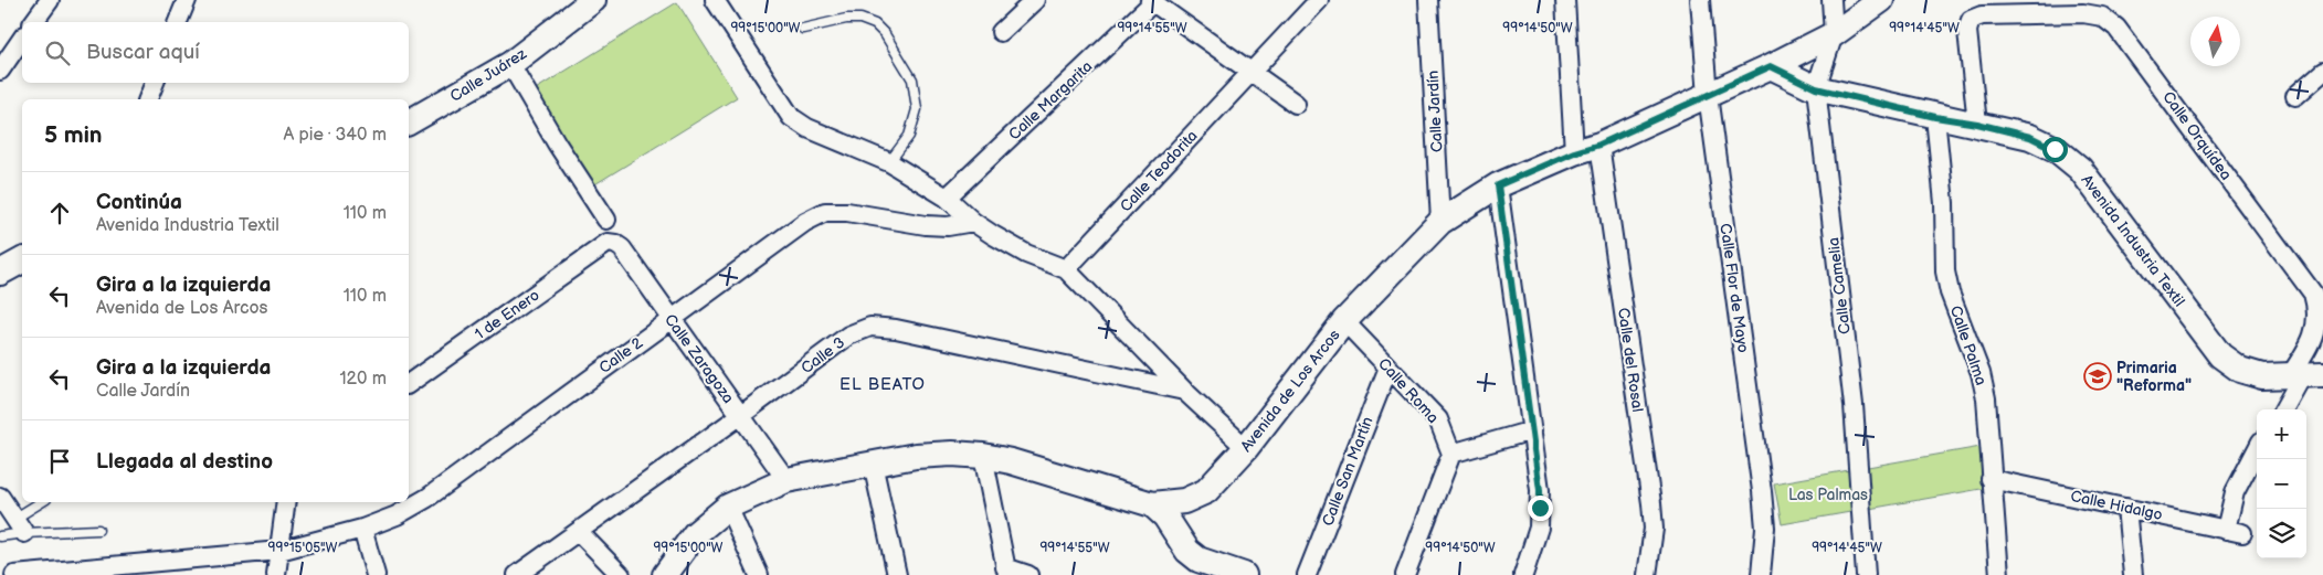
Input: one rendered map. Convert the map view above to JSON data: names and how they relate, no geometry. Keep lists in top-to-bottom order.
{
  "streets": {
    "main road": ["Calle Juárez", "Avenida Industria Textil", "Avenida de Los Arcos"],
    "street": [
      "Calle Margarita",
      "Calle Jardín",
      "Calle Orquídea",
      "Calle Teodorita",
      "Calle Camelia",
      "Calle Flor de Mayo",
      "1 de Enero",
      "Calle Palma",
      "Calle 2",
      "Calle 3",
      "Calle Zaragoza",
      "Calle del Rosal",
      "Calle Roma",
      "Calle San Martín",
      "Calle Hidalgo"
    ]
  },
  "crossings": [
    ["Calle Jardín", "Avenida de Los Arcos"],
    ["Calle Orquídea", "Avenida Industria Textil"],
    ["Avenida Industria Textil", "Calle Camelia"],
    ["Avenida Industria Textil", "Calle Palma"],
    ["Avenida Industria Textil", "Avenida de Los Arcos"],
    ["Calle Camelia", "Avenida de Los Arcos"],
    ["Calle Flor de Mayo", "Avenida de Los Arcos"],
    ["1 de Enero", "Calle Zaragoza"],
    ["Calle Palma", "Calle Hidalgo"],
    ["Calle 2", "Calle Zaragoza"],
    ["Calle 3", "Calle Zaragoza"],
    ["Calle Zaragoza", "Avenida de Los Arcos"],
    ["Calle del Rosal", "Avenida de Los Arcos"],
    ["Avenida de Los Arcos", "Calle Roma"],
    ["Calle Roma", "Calle San Martín"]
  ],
  "districts": ["EL BEATO"],
  "parks": ["Las Palmas"],
  "places": {
    "school or university": ["Primaria \"Reforma\""]
  },
  "north": "top",
  "page": {
    "search": "Buscar aquí",
    "heading": ["5 min", "A pie · 340 m"],
    "list": [
      ["Continúa", "Avenida Industria Textil", "110 m"],
      ["Gira a la izquierda", "Avenida de Los Arcos", "110 m"],
      ["Gira a la izquierda", "Calle Jardín", "120 m"],
      "Llegada al destino"
    ],
    "map_buttons": ["+", "−"]
  },
  "coordinates": [
    "99°15'00\"W",
    "99°14'55\"W",
    "99°14'50\"W",
    "99°14'45\"W",
    "99°15'05\"W"
  ]
}
